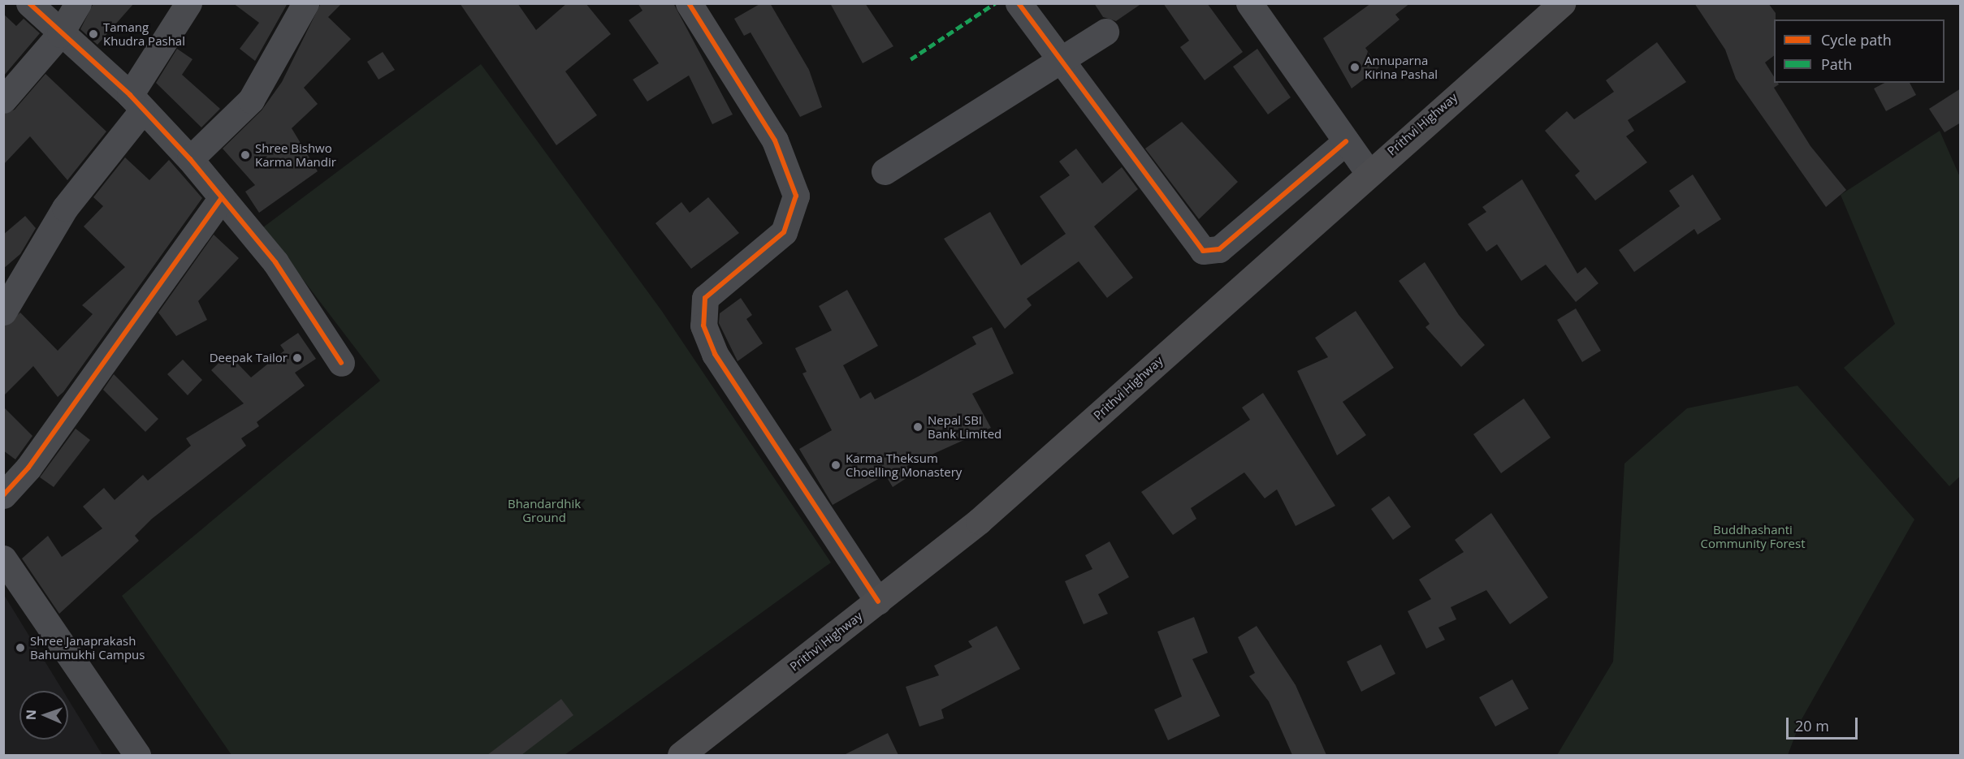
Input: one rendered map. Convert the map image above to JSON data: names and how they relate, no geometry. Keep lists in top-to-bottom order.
{
  "streets": {
    "highway": ["Prithvi Highway"]
  },
  "parks": ["Bhandardhik Ground", "Buddhashanti Community Forest"],
  "places": [
    "Tamang Khudra Pashal",
    "Annuparna Kirina Pashal",
    "Shree Bishwo Karma Mandir",
    "Deepak Tailor",
    "Nepal SBI Bank Limited",
    "Karma Theksum Choelling Monastery",
    "Shree Janaprakash Bahumukhi Campus"
  ],
  "legend": ["Cycle path", "Path"],
  "scale_bar": "20 m",
  "north": "left"
}
